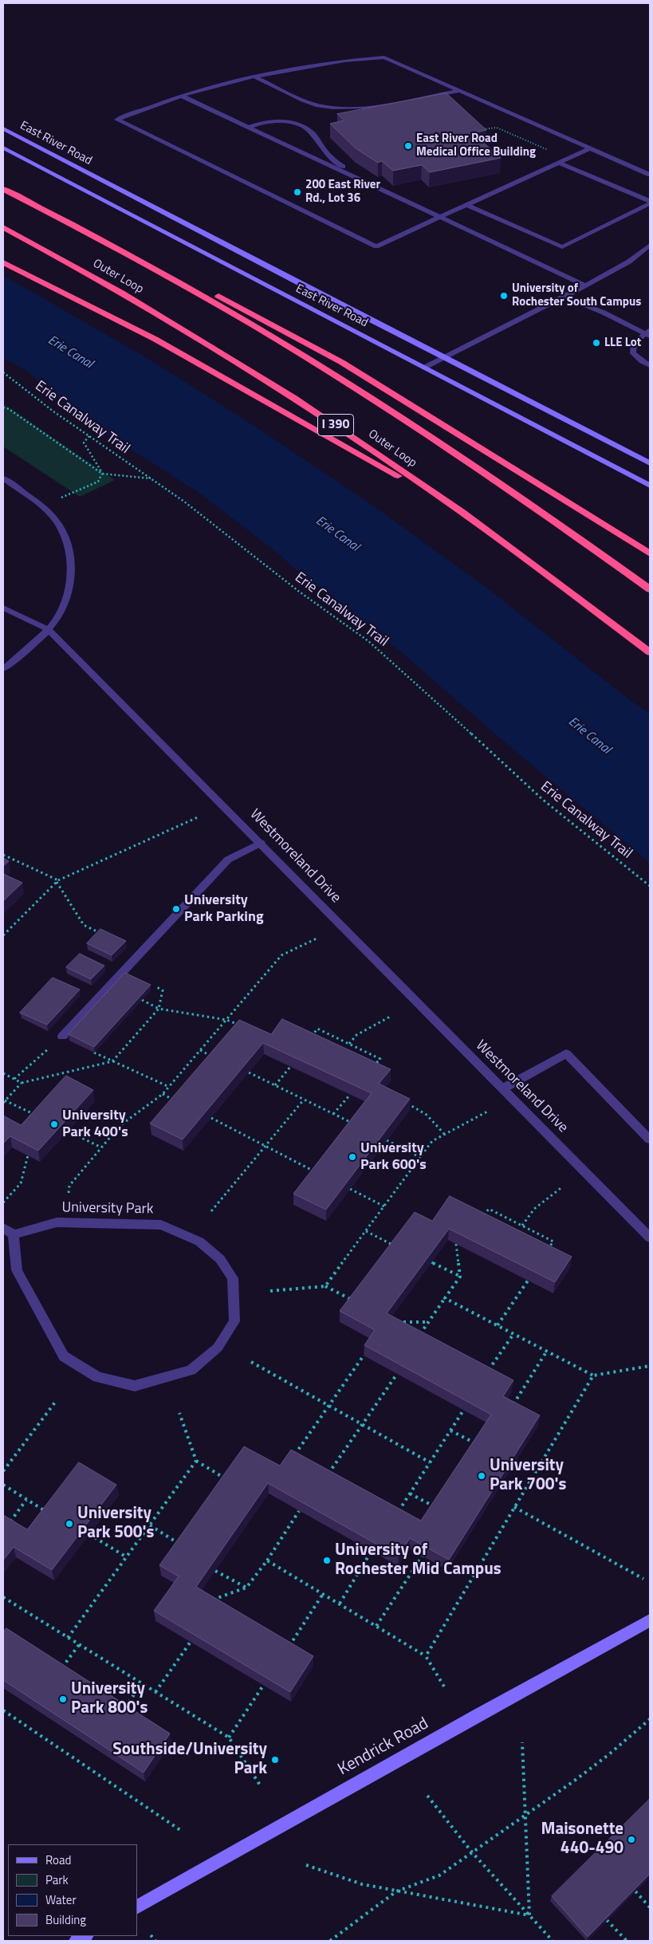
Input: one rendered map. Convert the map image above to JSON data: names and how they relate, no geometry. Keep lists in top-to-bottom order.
{
  "streets": {
    "highway": ["Outer Loop", "I 390"],
    "street": [
      "East River Road",
      "Westmoreland Drive",
      "University Park",
      "Kendrick Road"
    ],
    "path": ["Erie Canalway Trail"]
  },
  "water": ["Erie Canal"],
  "places": [
    "East River Road Medical Office Building",
    "200 East River Rd., Lot 36",
    "University of Rochester South Campus",
    "LLE Lot",
    "University Park Parking",
    "University Park 400's",
    "University Park 600's",
    "University Park 700's",
    "University Park 500's",
    "University of Rochester Mid Campus",
    "University Park 800's",
    "Southside/University Park",
    "Maisonette 440-490"
  ],
  "legend": [
    "Road",
    "Park",
    "Water",
    "Building"
  ]
}
